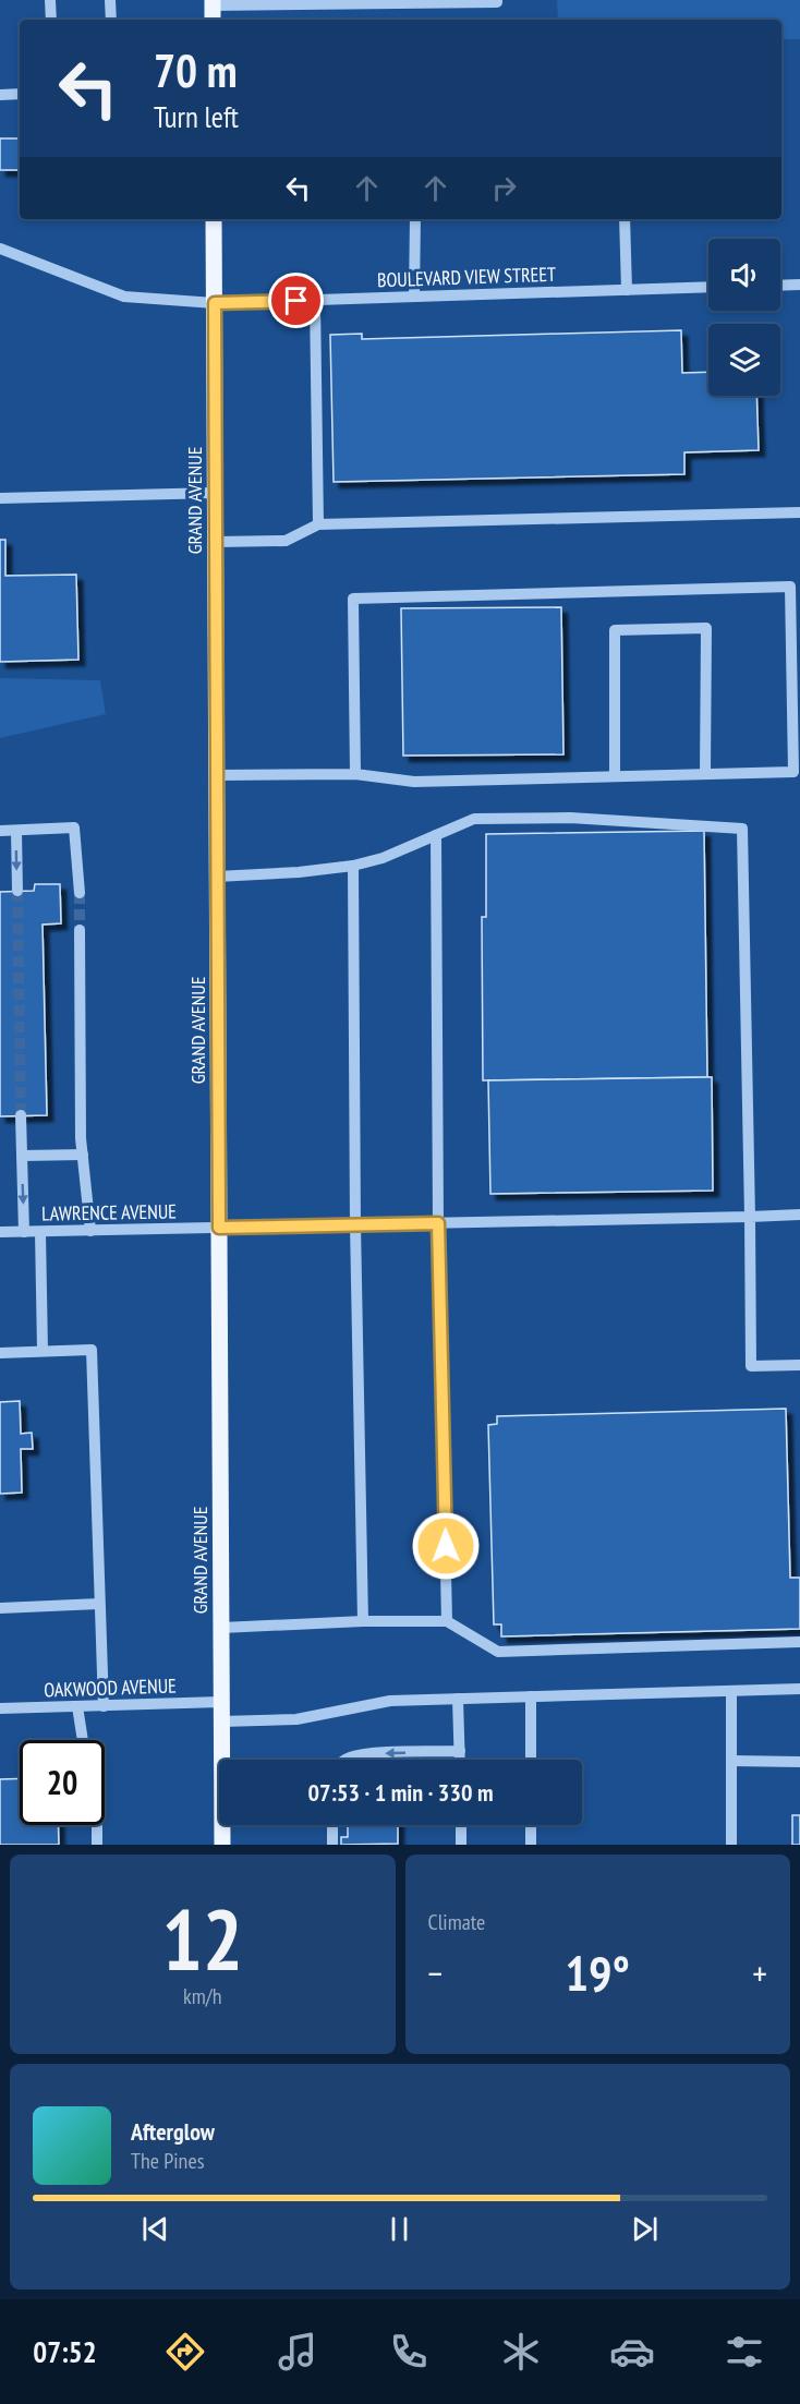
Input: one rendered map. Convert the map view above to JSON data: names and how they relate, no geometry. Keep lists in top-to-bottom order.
{
  "streets": {
    "main road": ["GRAND AVENUE"],
    "street": ["BOULEVARD VIEW STREET", "LAWRENCE AVENUE", "OAKWOOD AVENUE"]
  },
  "crossings": [
    ["BOULEVARD VIEW STREET", "GRAND AVENUE"],
    ["GRAND AVENUE", "LAWRENCE AVENUE"],
    ["GRAND AVENUE", "OAKWOOD AVENUE"]
  ],
  "page": {
    "turn": ["70 m", "Turn left"],
    "limit": "20",
    "trip": "07:53 · 1 min · 330 m",
    "tile": [
      ["12", "km/h"],
      "Climate"
    ],
    "heat": ["−", "19°", "+"],
    "song": ["Afterglow", "The Pines"],
    "tabs": "07:52"
  }
}
